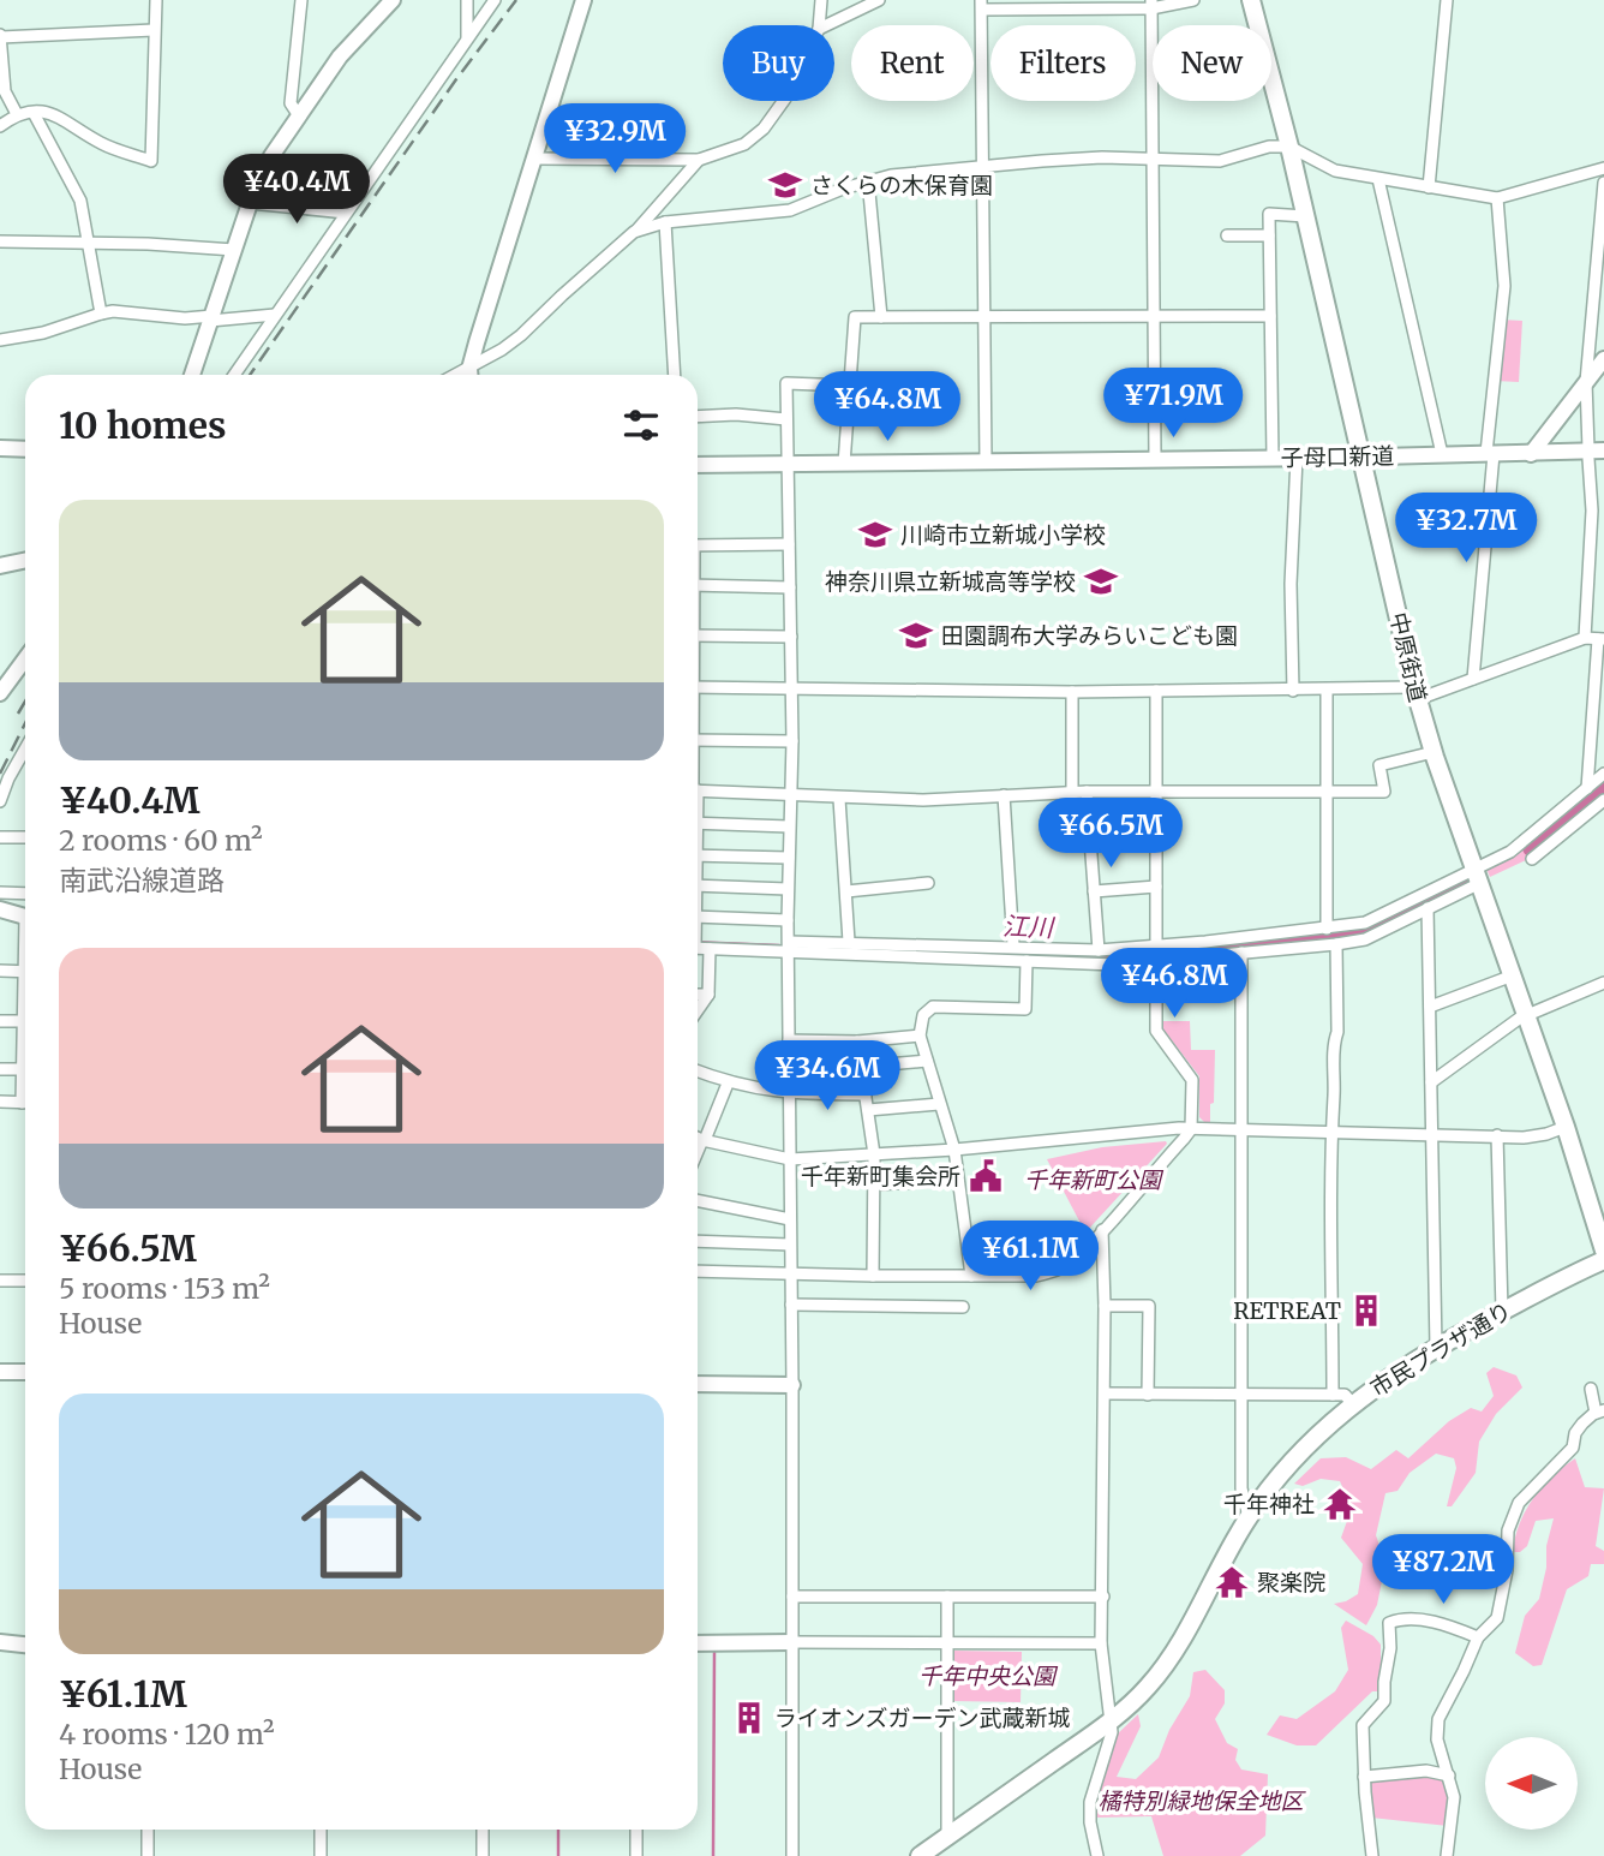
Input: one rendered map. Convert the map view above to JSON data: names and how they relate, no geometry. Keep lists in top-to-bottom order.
{
  "streets": {
    "main road": ["中原街道", "市民プラザ通り"],
    "street": ["子母口新道"]
  },
  "crossings": [
    ["子母口新道", "中原街道"]
  ],
  "water": ["江川"],
  "parks": ["千年新町公園", "千年中央公園", "橘特別緑地保全地区"],
  "places": {
    "school or university": [
      "さくらの木保育園",
      "川崎市立新城小学校",
      "神奈川県立新城高等学校",
      "田園調布大学みらいこども園"
    ],
    "public building": ["千年新町集会所"],
    "building": ["RETREAT", "ライオンズガーデン武蔵新城"],
    "temple": ["千年神社", "聚楽院"]
  },
  "north": "left",
  "page": {
    "chip": [
      "Buy",
      "Rent",
      "Filters",
      "New"
    ],
    "price": [
      "¥32.9M",
      "¥40.4M",
      "¥71.9M",
      "¥64.8M",
      "¥32.7M",
      "¥66.5M",
      "¥46.8M",
      "¥34.6M",
      "¥61.1M",
      "¥87.2M"
    ],
    "heading": "10 homes",
    "list": [
      {
        "name": "¥40.4M",
        "note": "2 rooms · 60 m² · 南武沿線道路"
      },
      {
        "name": "¥66.5M",
        "note": "5 rooms · 153 m² · House"
      },
      {
        "name": "¥61.1M",
        "note": "4 rooms · 120 m² · House"
      }
    ]
  }
}
